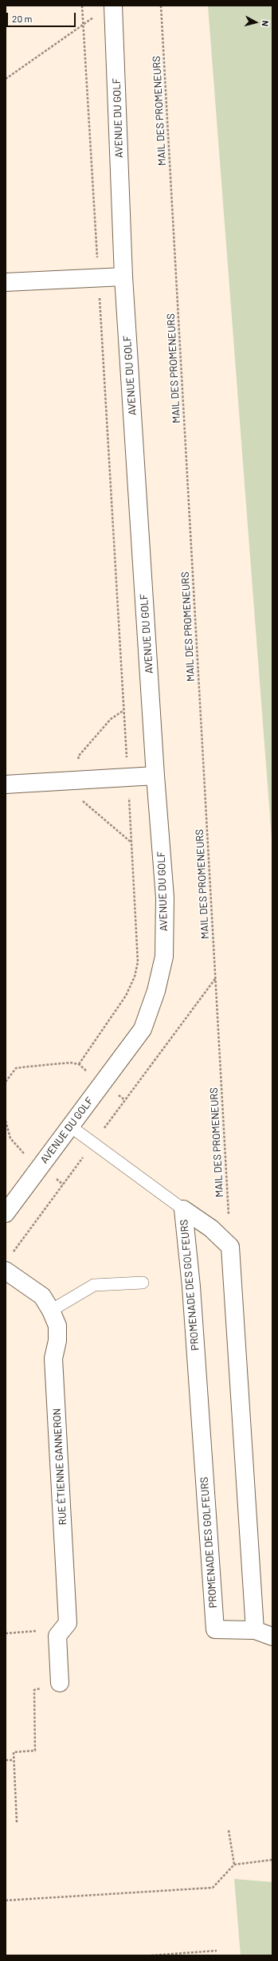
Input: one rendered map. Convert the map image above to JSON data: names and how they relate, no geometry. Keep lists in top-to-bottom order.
{
  "streets": {
    "street": ["AVENUE DU GOLF", "PROMENADE DES GOLFEURS", "RUE ÉTIENNE GANNERON"],
    "path": ["MAIL DES PROMENEURS"]
  },
  "crossings": [
    ["MAIL DES PROMENEURS", "PROMENADE DES GOLFEURS"]
  ],
  "scale_bar": "20 m",
  "north": "right"
}
